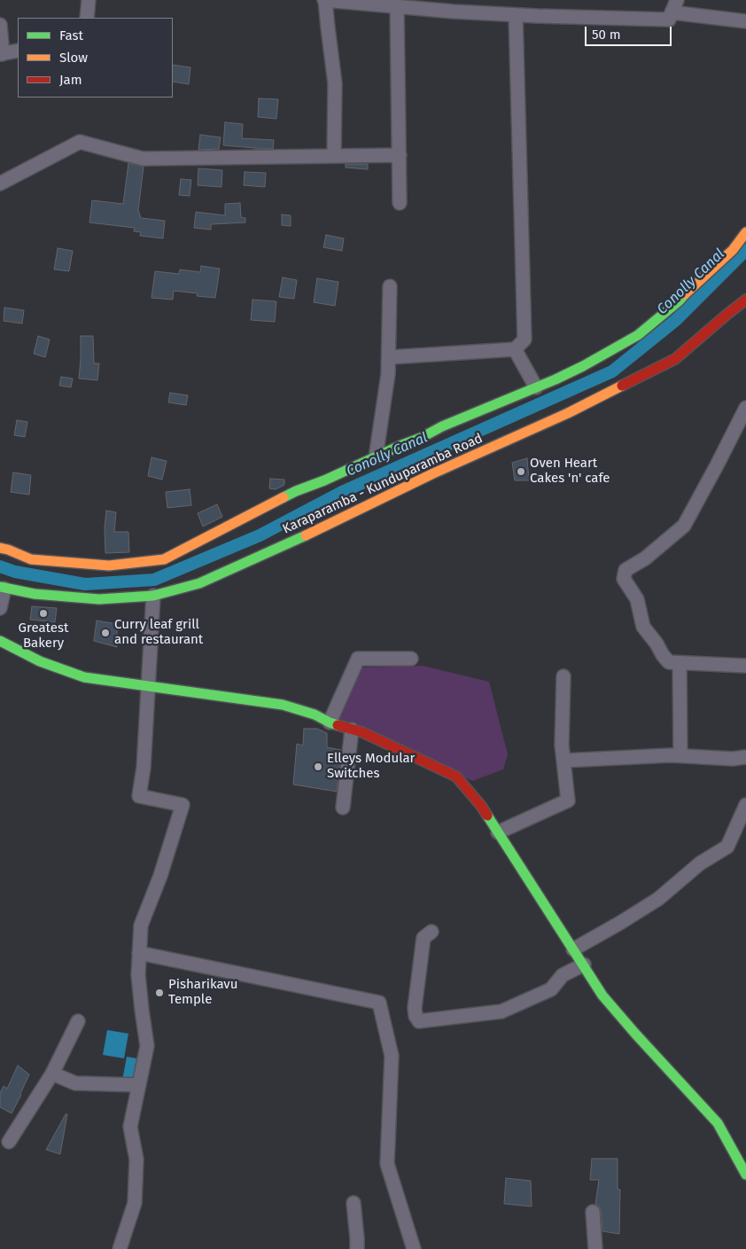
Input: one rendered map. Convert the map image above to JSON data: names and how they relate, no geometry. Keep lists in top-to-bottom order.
{
  "streets": {
    "street": ["Karaparamba - Kunduparamba Road"]
  },
  "water": ["Conolly Canal"],
  "places": [
    "Oven Heart Cakes 'n' cafe",
    "Greatest Bakery",
    "Curry leaf grill and restaurant",
    "Elleys Modular Switches",
    "Pisharikavu Temple"
  ],
  "legend": ["Fast", "Slow", "Jam"],
  "scale_bar": "50 m"
}
